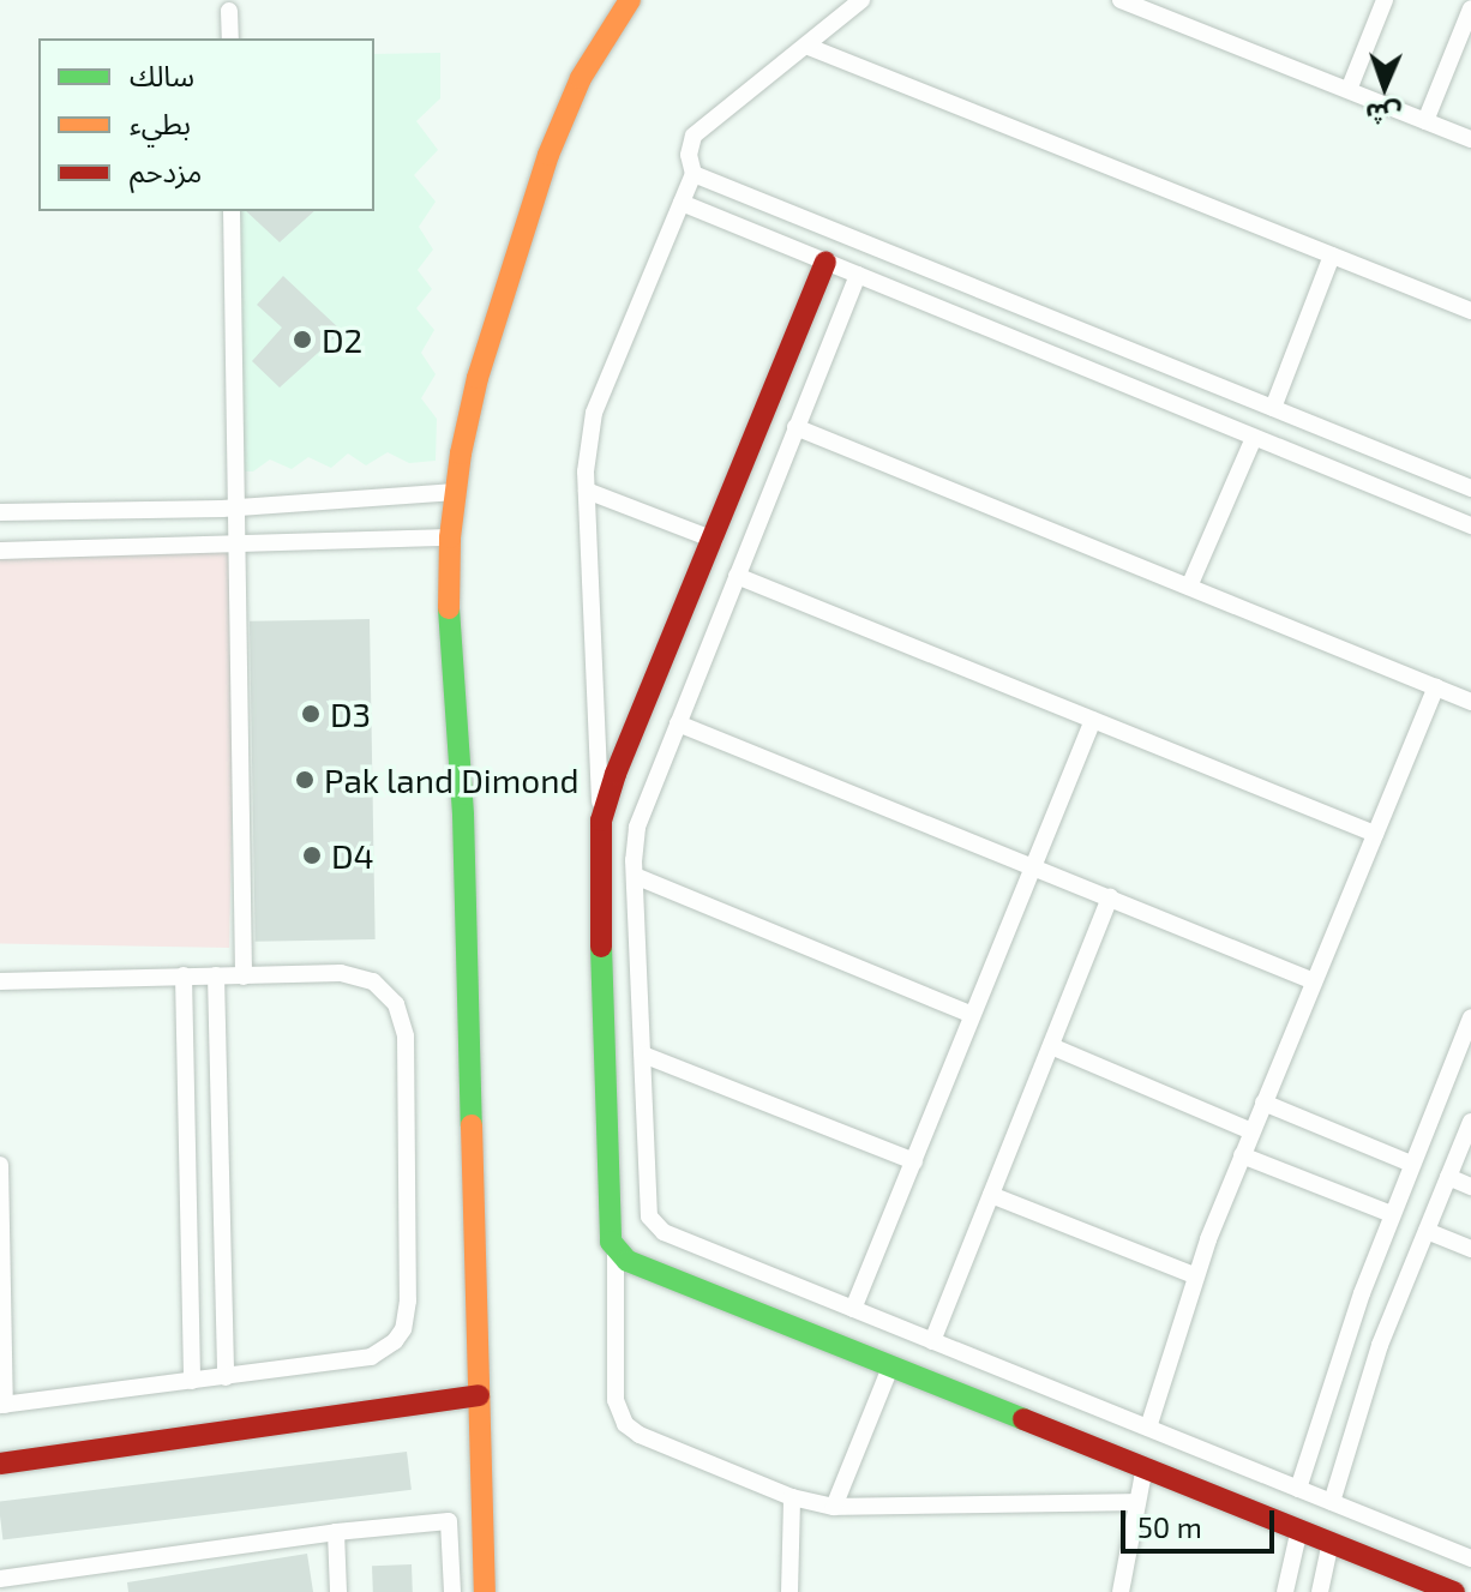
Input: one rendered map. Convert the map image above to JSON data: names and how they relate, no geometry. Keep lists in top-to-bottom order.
{
  "places": [
    "D2",
    "D3",
    "Pak land Dimond",
    "D4"
  ],
  "legend": ["سالك", "بطيء", "مزدحم"],
  "scale_bar": "50 m",
  "north": "bottom"
}
